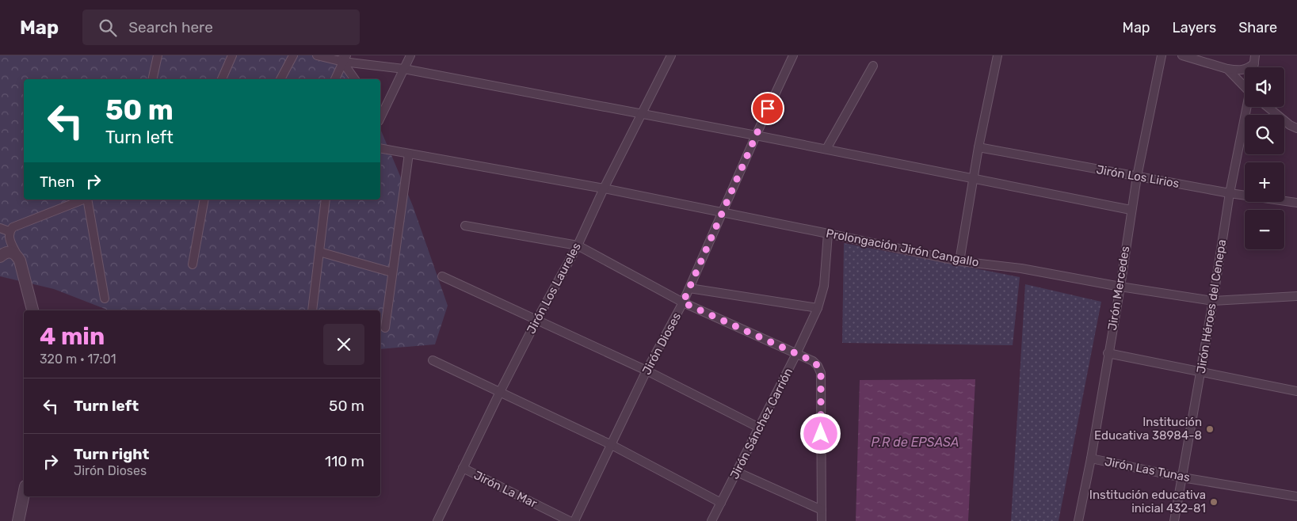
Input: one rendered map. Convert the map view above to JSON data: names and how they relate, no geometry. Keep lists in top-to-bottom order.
{
  "streets": {
    "street": [
      "Jirón Los Lirios",
      "Prolongación Jirón Cangallo",
      "Jirón Los Laureles",
      "Jirón Mercedes",
      "Jirón Héroes del Cenepa",
      "Jirón Dioses",
      "Jirón Sánchez Carrión",
      "Jirón Las Tunas",
      "Jirón La Mar"
    ]
  },
  "crossings": [
    ["Jirón Los Lirios", "Jirón Mercedes"],
    ["Jirón Los Lirios", "Jirón Héroes del Cenepa"],
    ["Prolongación Jirón Cangallo", "Jirón Los Laureles"],
    ["Prolongación Jirón Cangallo", "Jirón Mercedes"],
    ["Prolongación Jirón Cangallo", "Jirón Héroes del Cenepa"],
    ["Prolongación Jirón Cangallo", "Jirón Dioses"],
    ["Prolongación Jirón Cangallo", "Jirón Sánchez Carrión"],
    ["Jirón Los Laureles", "Jirón La Mar"],
    ["Jirón Mercedes", "Jirón Las Tunas"],
    ["Jirón Héroes del Cenepa", "Jirón Las Tunas"]
  ],
  "water": ["P.R de EPSASA"],
  "places": ["Institución Educativa 38984-8", "Institución educativa inicial 432-81"],
  "page": {
    "header": "Map",
    "search": "Search here",
    "nav": ["Map", "Layers", "Share"],
    "map_buttons": ["+", "−"],
    "turn": ["50 m", "Turn left"],
    "then": "Then",
    "heading": ["4 min", "320 m · 17:01"],
    "list": [
      {
        "name": "Turn left",
        "value": "50 m"
      },
      {
        "name": "Turn right",
        "note": "Jirón Dioses",
        "value": "110 m"
      }
    ]
  }
}
